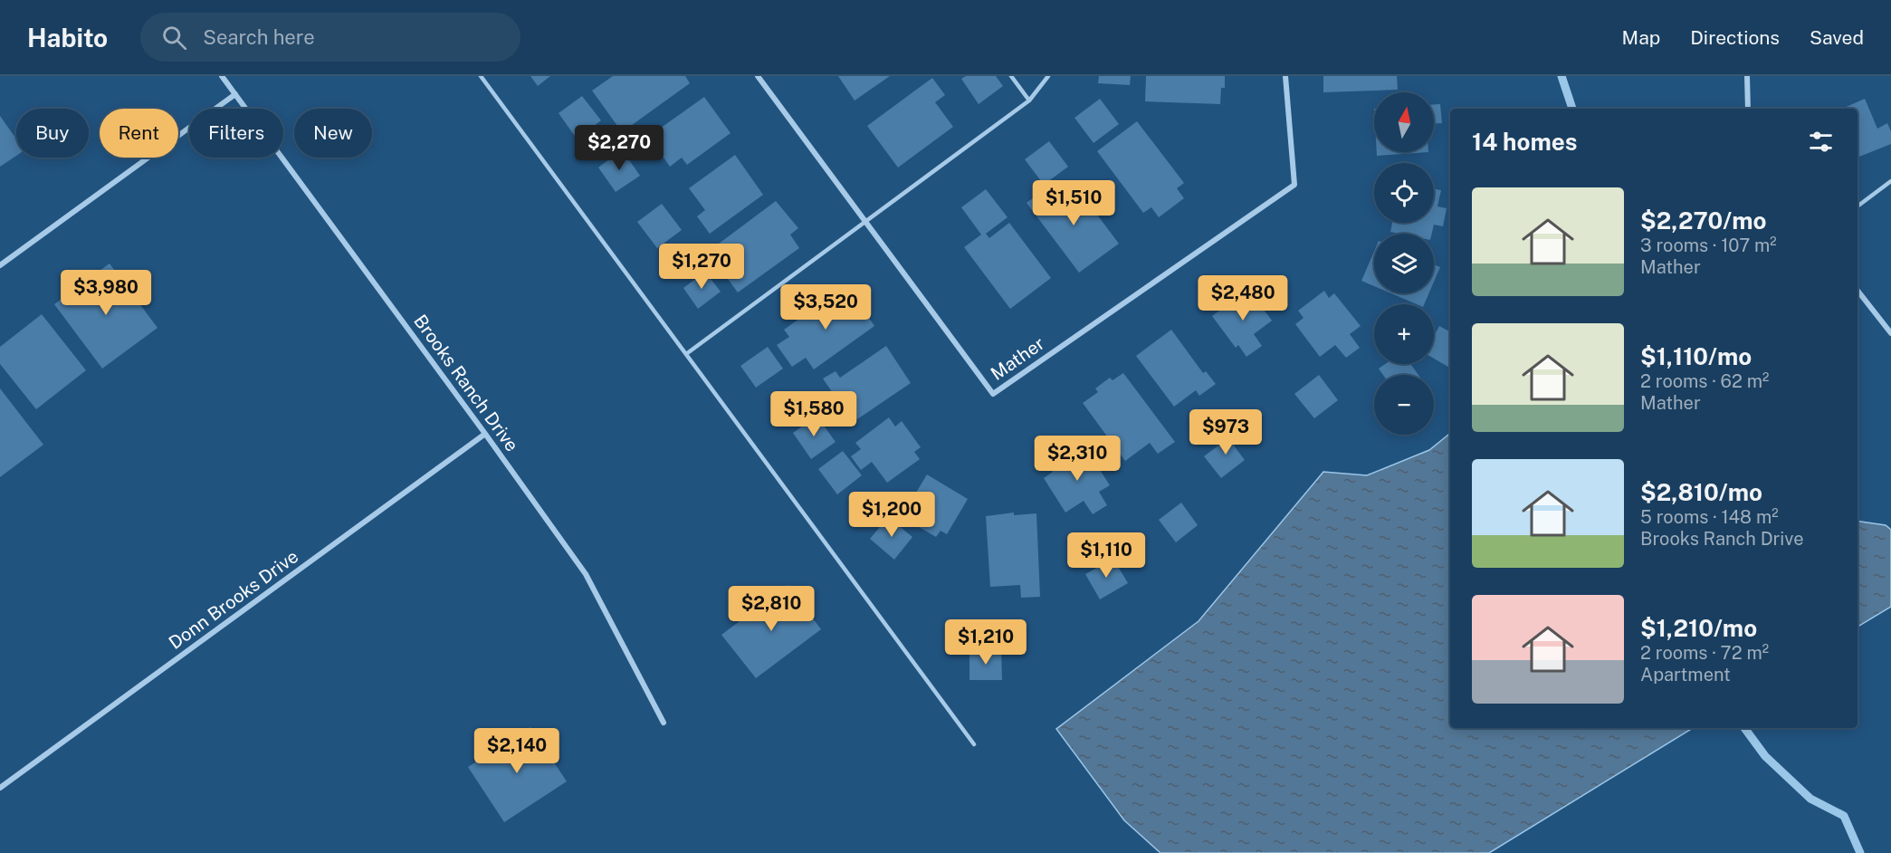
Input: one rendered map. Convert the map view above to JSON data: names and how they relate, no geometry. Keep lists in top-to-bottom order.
{
  "streets": {
    "street": ["Mather", "Brooks Ranch Drive", "Donn Brooks Drive"]
  },
  "crossings": [
    ["Brooks Ranch Drive", "Donn Brooks Drive"]
  ],
  "north": "top",
  "page": {
    "header": "Habito",
    "search": "Search here",
    "nav": ["Map", "Directions", "Saved"],
    "map_buttons": ["+", "−"],
    "chip": [
      "Buy",
      "Rent",
      "Filters",
      "New"
    ],
    "heading": "14 homes",
    "price": [
      "$2,270",
      "$1,510",
      "$1,270",
      "$3,980",
      "$2,480",
      "$3,520",
      "$1,580",
      "$973",
      "$2,310",
      "$1,200",
      "$1,110",
      "$2,810",
      "$1,210",
      "$2,140"
    ],
    "list": [
      {
        "name": "$2,270/mo",
        "note": "3 rooms · 107 m² · Mather"
      },
      {
        "name": "$1,110/mo",
        "note": "2 rooms · 62 m² · Mather"
      },
      {
        "name": "$2,810/mo",
        "note": "5 rooms · 148 m² · Brooks Ranch Drive"
      },
      {
        "name": "$1,210/mo",
        "note": "2 rooms · 72 m² · Apartment"
      }
    ]
  }
}
